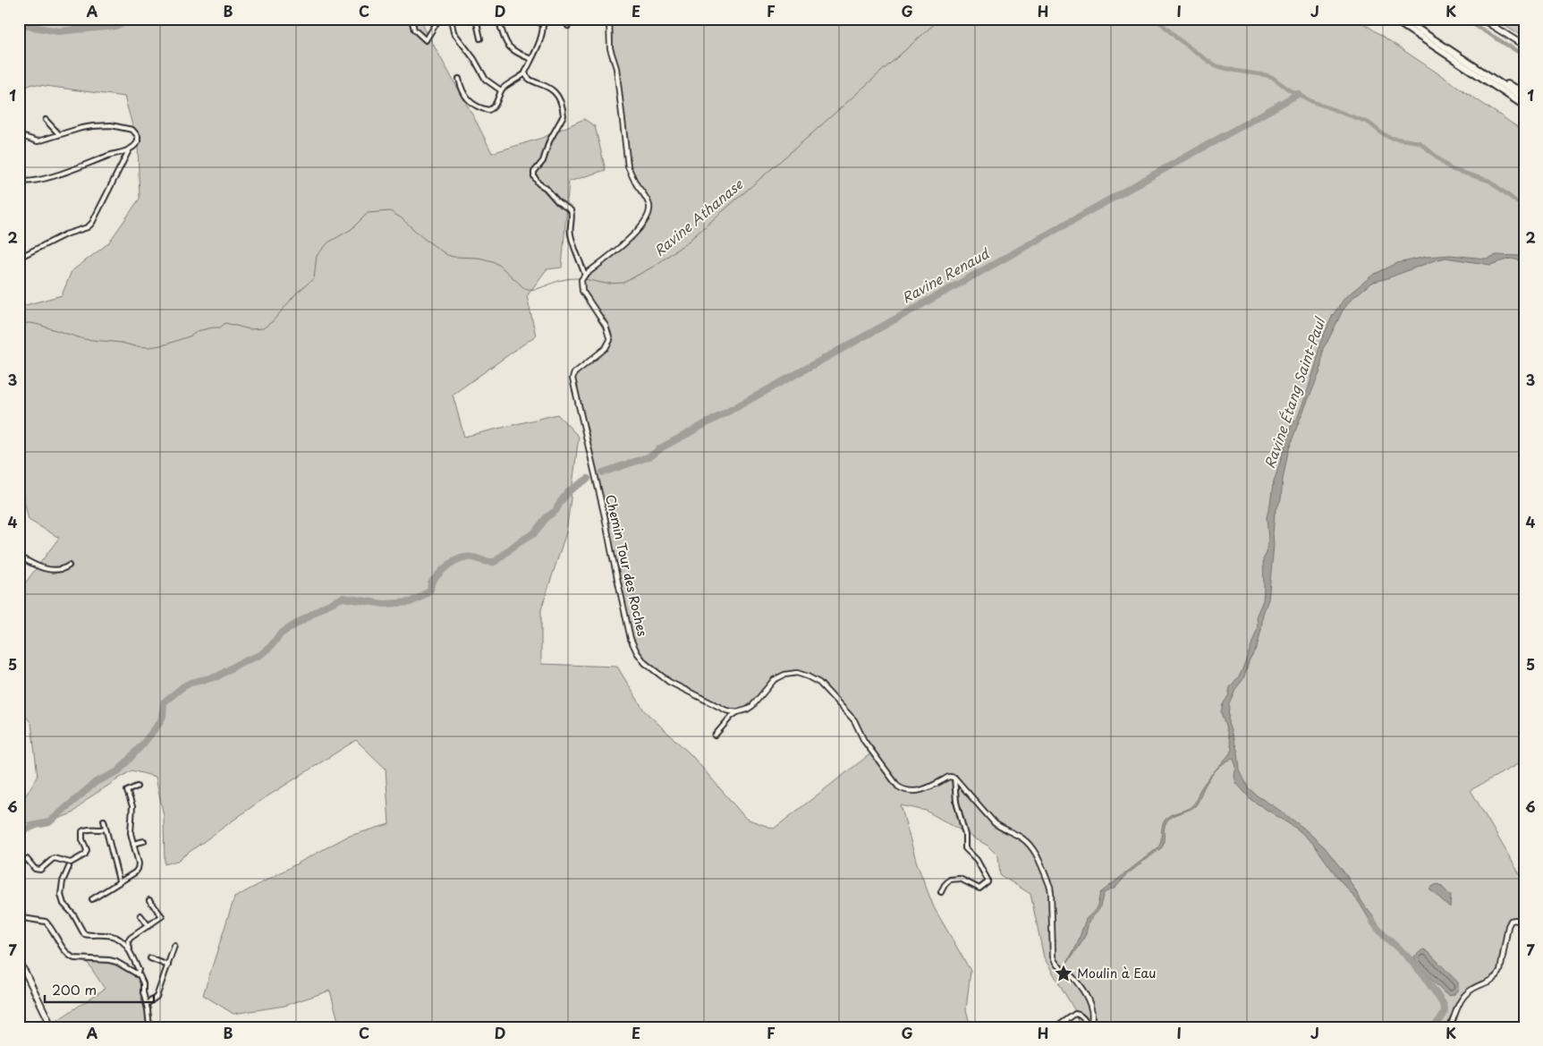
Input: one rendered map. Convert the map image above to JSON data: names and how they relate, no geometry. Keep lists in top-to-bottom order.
{
  "streets": {
    "street": ["Chemin Tour des Roches"]
  },
  "water": ["Ravine Athanase", "Ravine Renaud", "Ravine Étang Saint-Paul"],
  "places": {
    "place": ["Moulin à Eau"]
  },
  "scale_bar": "200 m",
  "grid": {
    "columns": [
      "A",
      "B",
      "C",
      "D",
      "E",
      "F",
      "G",
      "H",
      "I",
      "J",
      "K"
    ],
    "rows": [
      "1",
      "2",
      "3",
      "4",
      "5",
      "6",
      "7"
    ]
  }
}
